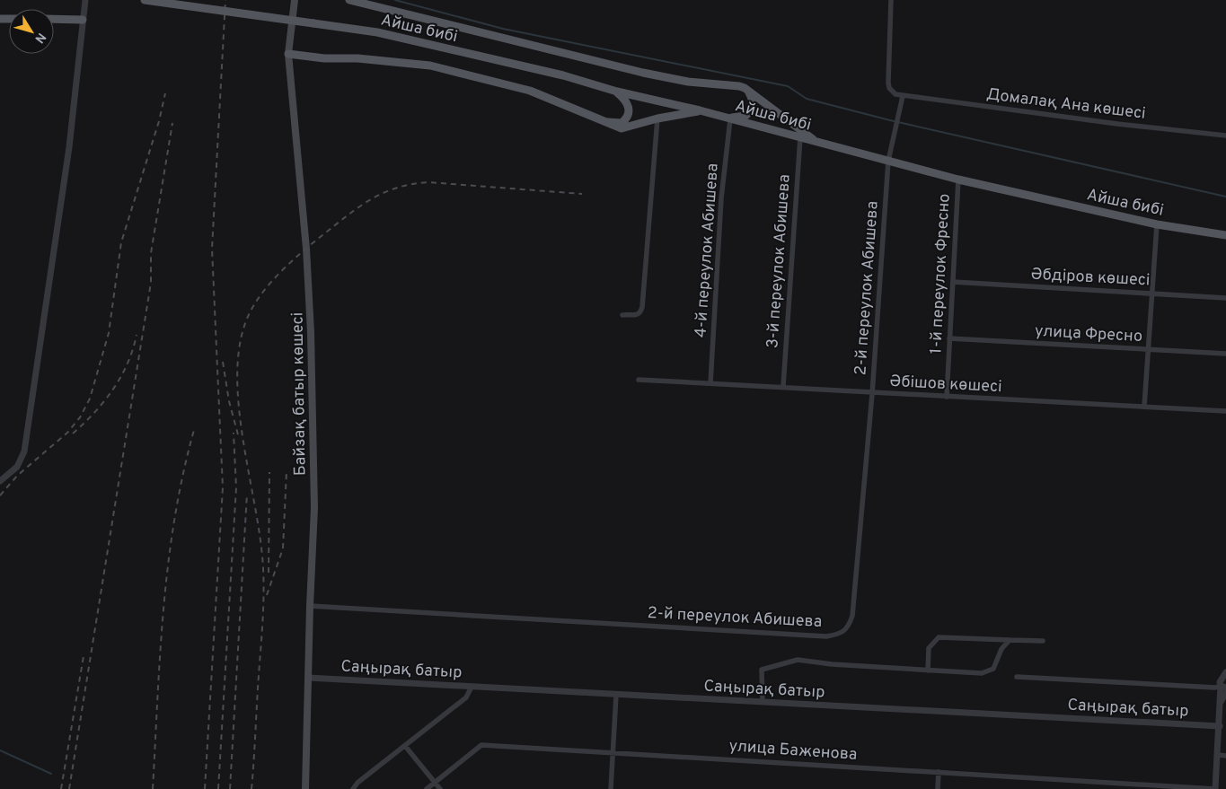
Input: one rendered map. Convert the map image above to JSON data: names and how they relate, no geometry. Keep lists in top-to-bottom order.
{
  "streets": {
    "main road": ["Айша бибі", "Байзақ батыр көшесі"],
    "street": [
      "Домалақ Ана көшесі",
      "4-й переулок Абишева",
      "3-й переулок Абишева",
      "1-й переулок Фресно",
      "Әбдіров көшесі",
      "2-й переулок Абишева",
      "улица Фресно",
      "Әбішов көшесі",
      "Саңырақ батыр",
      "улица Баженова"
    ]
  },
  "crossings": [
    ["Айша бибі", "4-й переулок Абишева"],
    ["Айша бибі", "3-й переулок Абишева"],
    ["Айша бибі", "1-й переулок Фресно"],
    ["Айша бибі", "2-й переулок Абишева"],
    ["Домалақ Ана көшесі", "2-й переулок Абишева"],
    ["4-й переулок Абишева", "Әбішов көшесі"],
    ["3-й переулок Абишева", "Әбішов көшесі"],
    ["1-й переулок Фресно", "Әбдіров көшесі"],
    ["1-й переулок Фресно", "улица Фресно"],
    ["1-й переулок Фресно", "Әбішов көшесі"],
    ["2-й переулок Абишева", "Әбішов көшесі"],
    ["2-й переулок Абишева", "Байзақ батыр көшесі"],
    ["Байзақ батыр көшесі", "Саңырақ батыр"]
  ],
  "north": "bottom right"
}
